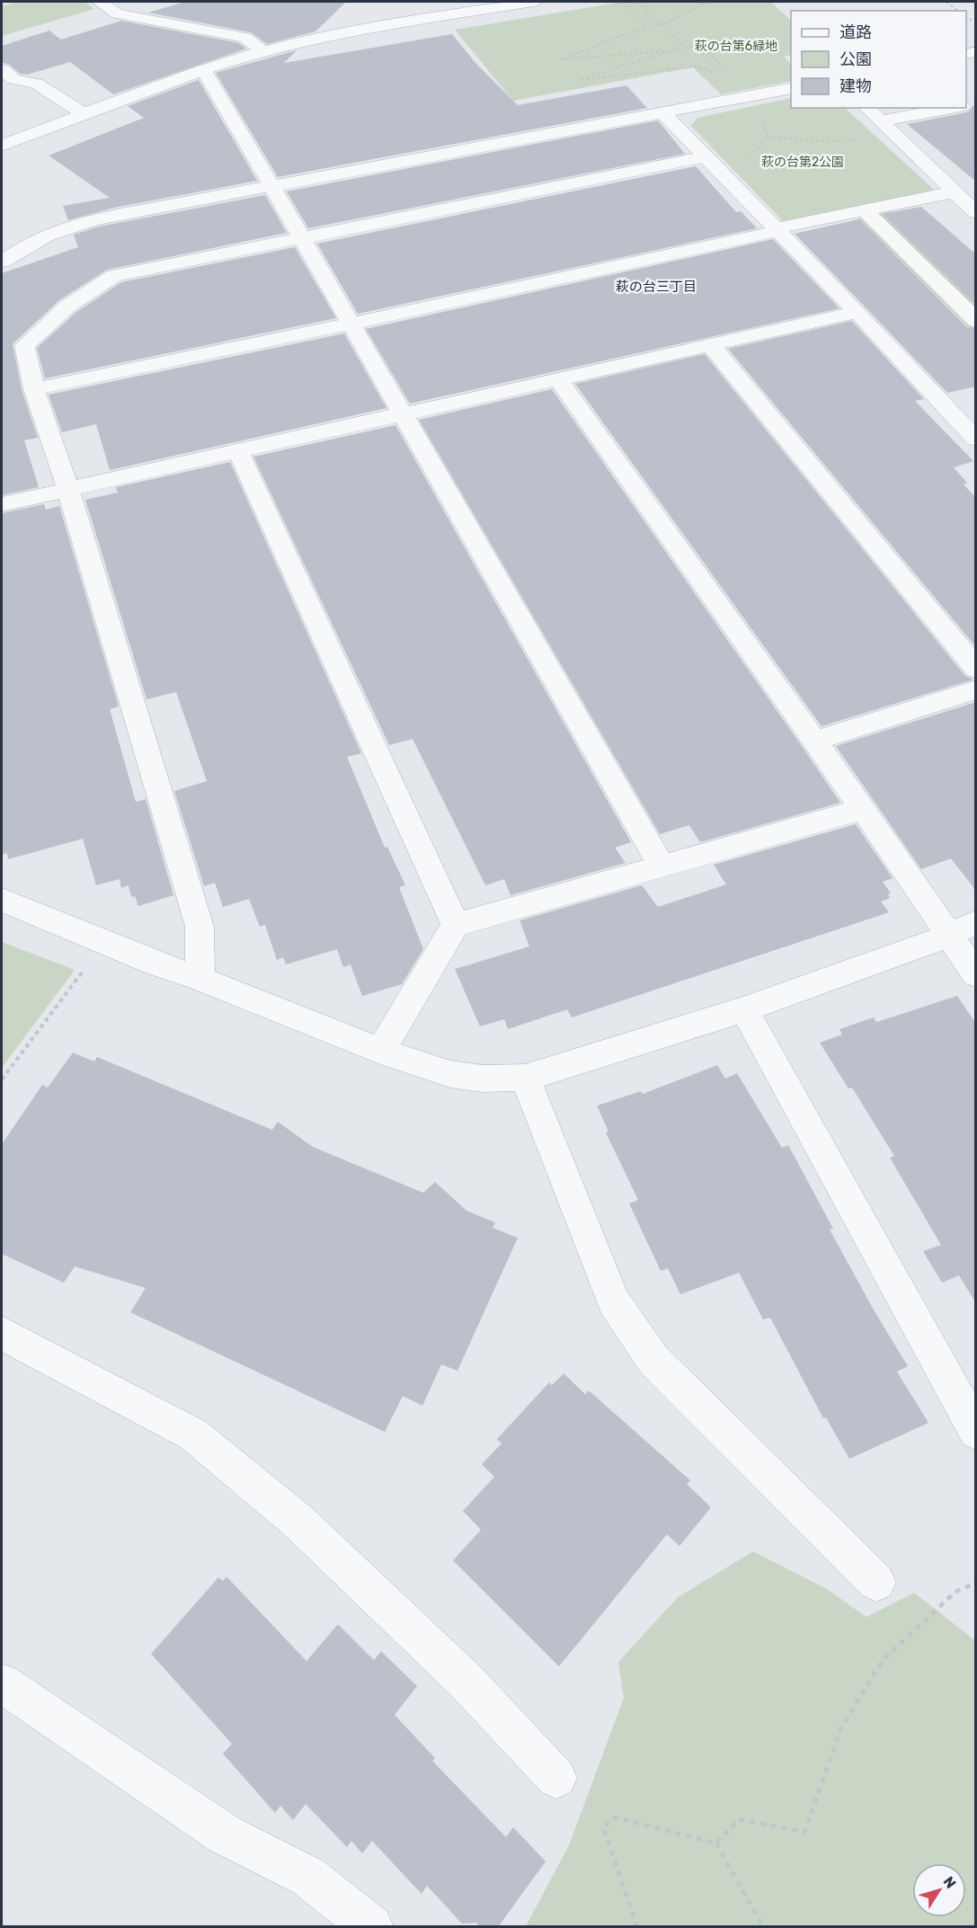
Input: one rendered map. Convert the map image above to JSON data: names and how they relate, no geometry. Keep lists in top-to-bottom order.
{
  "districts": ["萩の台三丁目"],
  "parks": ["萩の台第6緑地", "萩の台第2公園"],
  "legend": ["道路", "公園", "建物"],
  "north": "top right"
}
